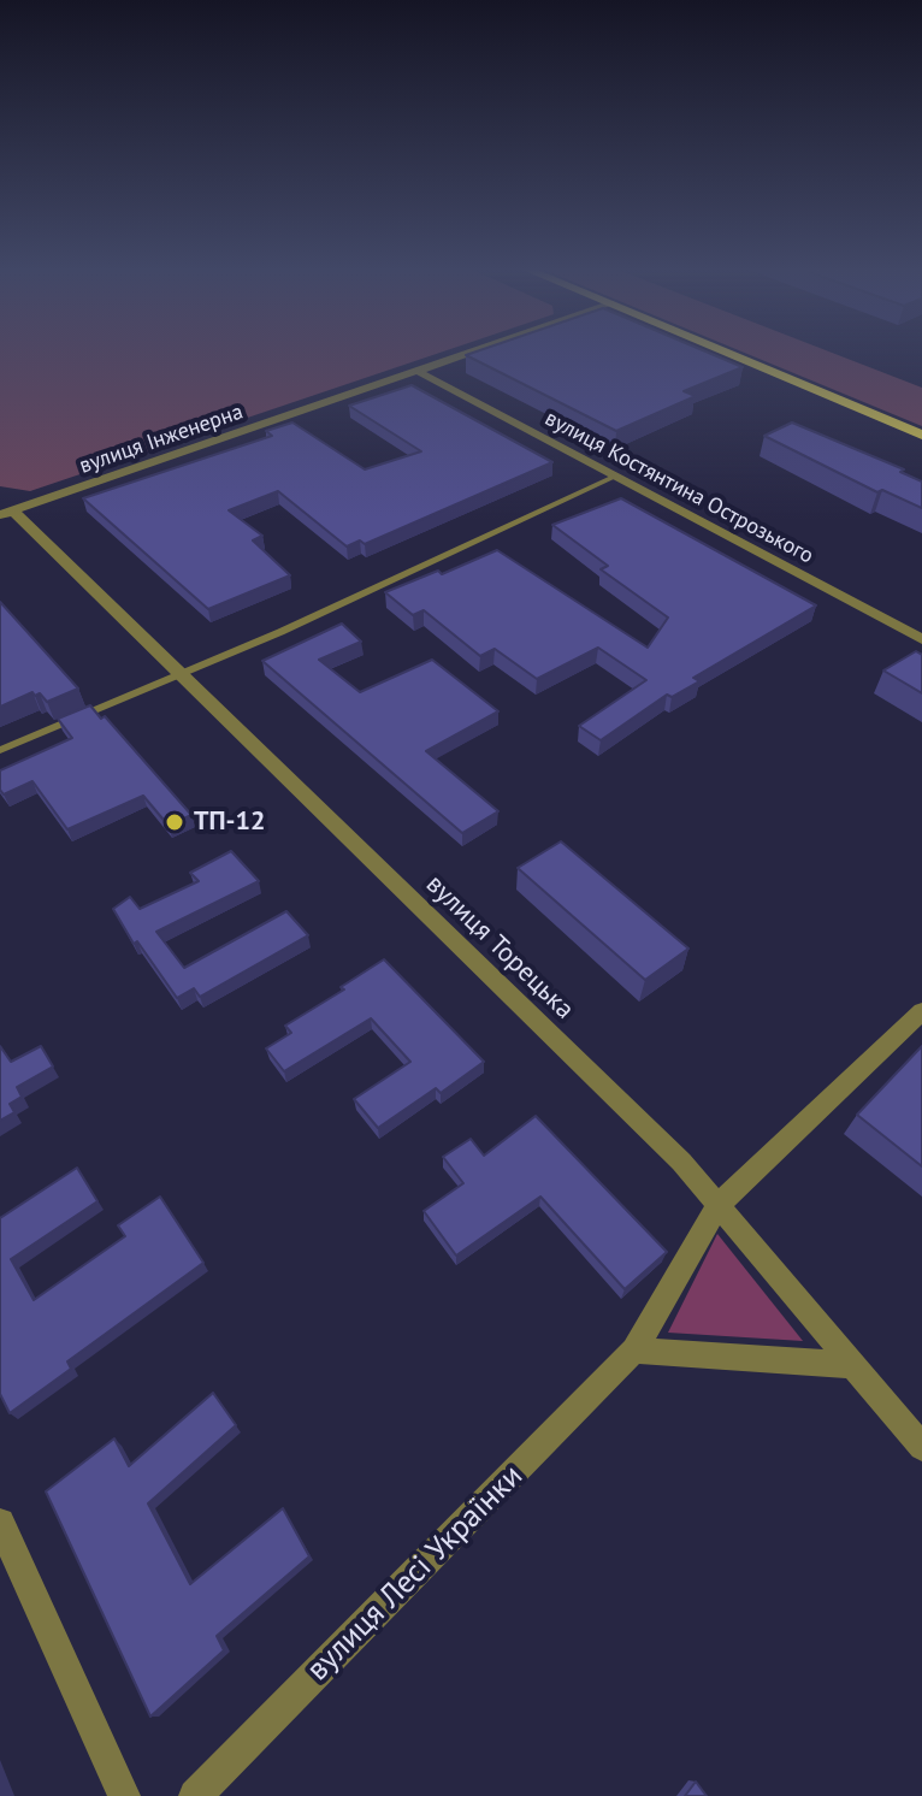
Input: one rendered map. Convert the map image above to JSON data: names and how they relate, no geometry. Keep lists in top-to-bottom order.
{
  "streets": {
    "street": [
      "вулиця Інженерна",
      "вулиця Костянтина Острозького",
      "вулиця Торецька",
      "вулиця Лесі Українки"
    ]
  },
  "crossings": [
    ["вулиця Інженерна", "вулиця Костянтина Острозького"],
    ["вулиця Інженерна", "вулиця Торецька"],
    ["вулиця Торецька", "вулиця Лесі Українки"]
  ],
  "places": ["ТП-12"]
}
